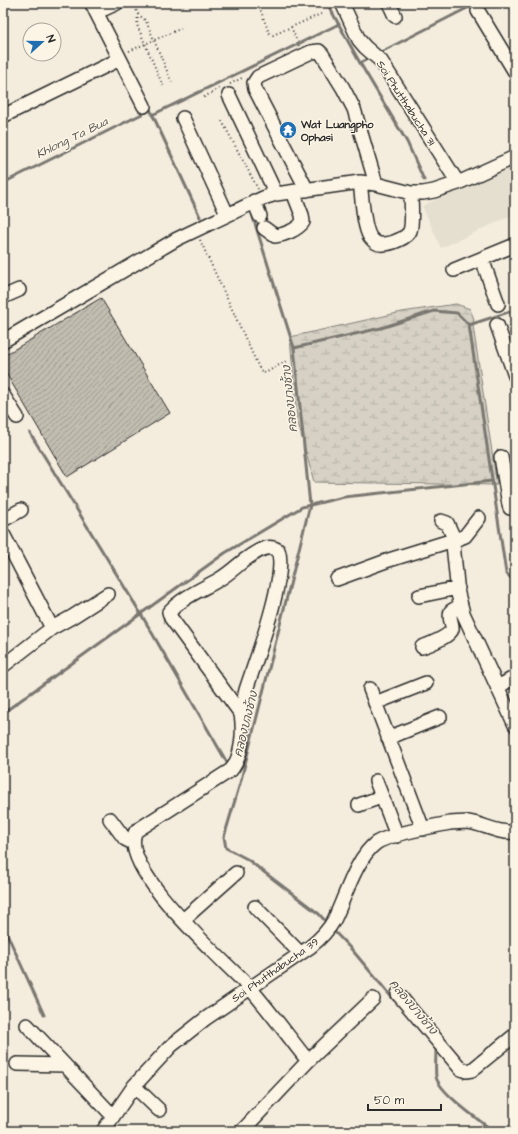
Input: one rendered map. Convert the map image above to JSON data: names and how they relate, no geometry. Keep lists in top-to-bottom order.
{
  "streets": {
    "street": ["Soi Phutthabucha 31", "Soi Phutthabucha 39"]
  },
  "water": ["Khlong Ta Bua", "คลองบางช้าง"],
  "places": {
    "temple": ["Wat Luangpho Ophasi"]
  },
  "scale_bar": "50 m",
  "north": "right"
}
